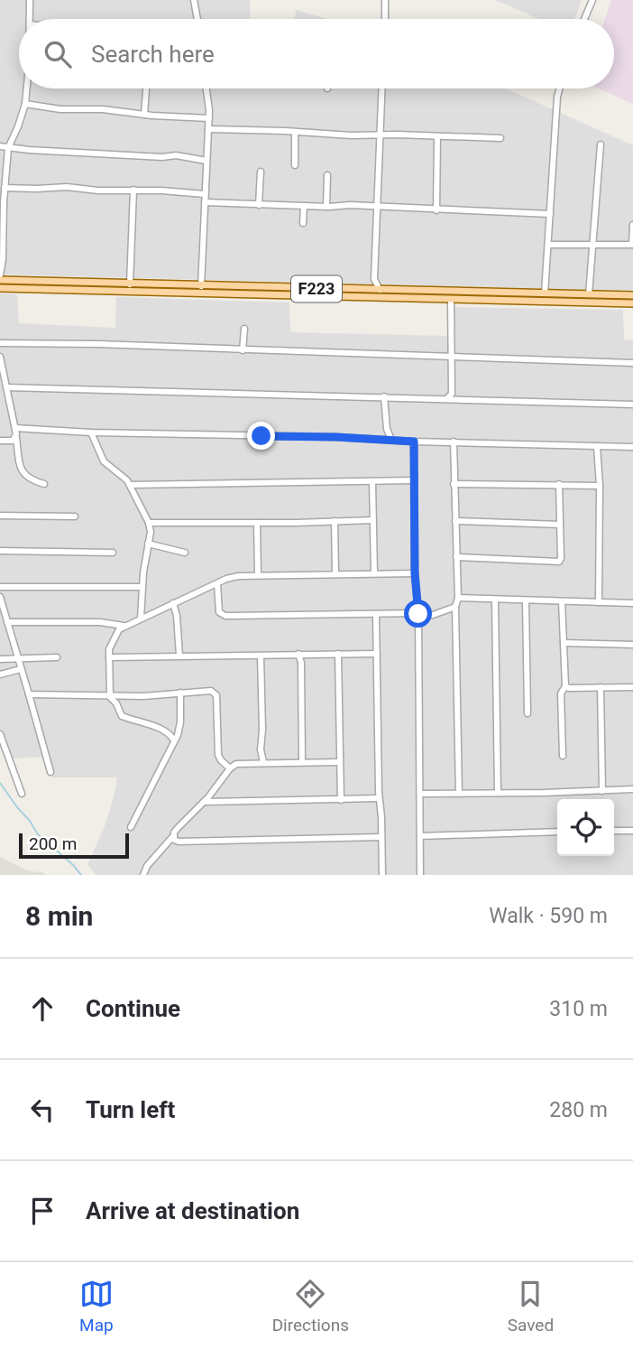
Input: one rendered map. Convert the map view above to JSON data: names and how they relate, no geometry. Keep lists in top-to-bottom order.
{
  "streets": {
    "main road": ["F223"]
  },
  "scale_bar": "200 m",
  "page": {
    "search": "Search here",
    "scale": "200 m",
    "heading": ["8 min", "Walk · 590 m"],
    "list": [
      ["Continue", "310 m"],
      ["Turn left", "280 m"],
      "Arrive at destination"
    ],
    "nav": ["Map", "Directions", "Saved"]
  }
}
